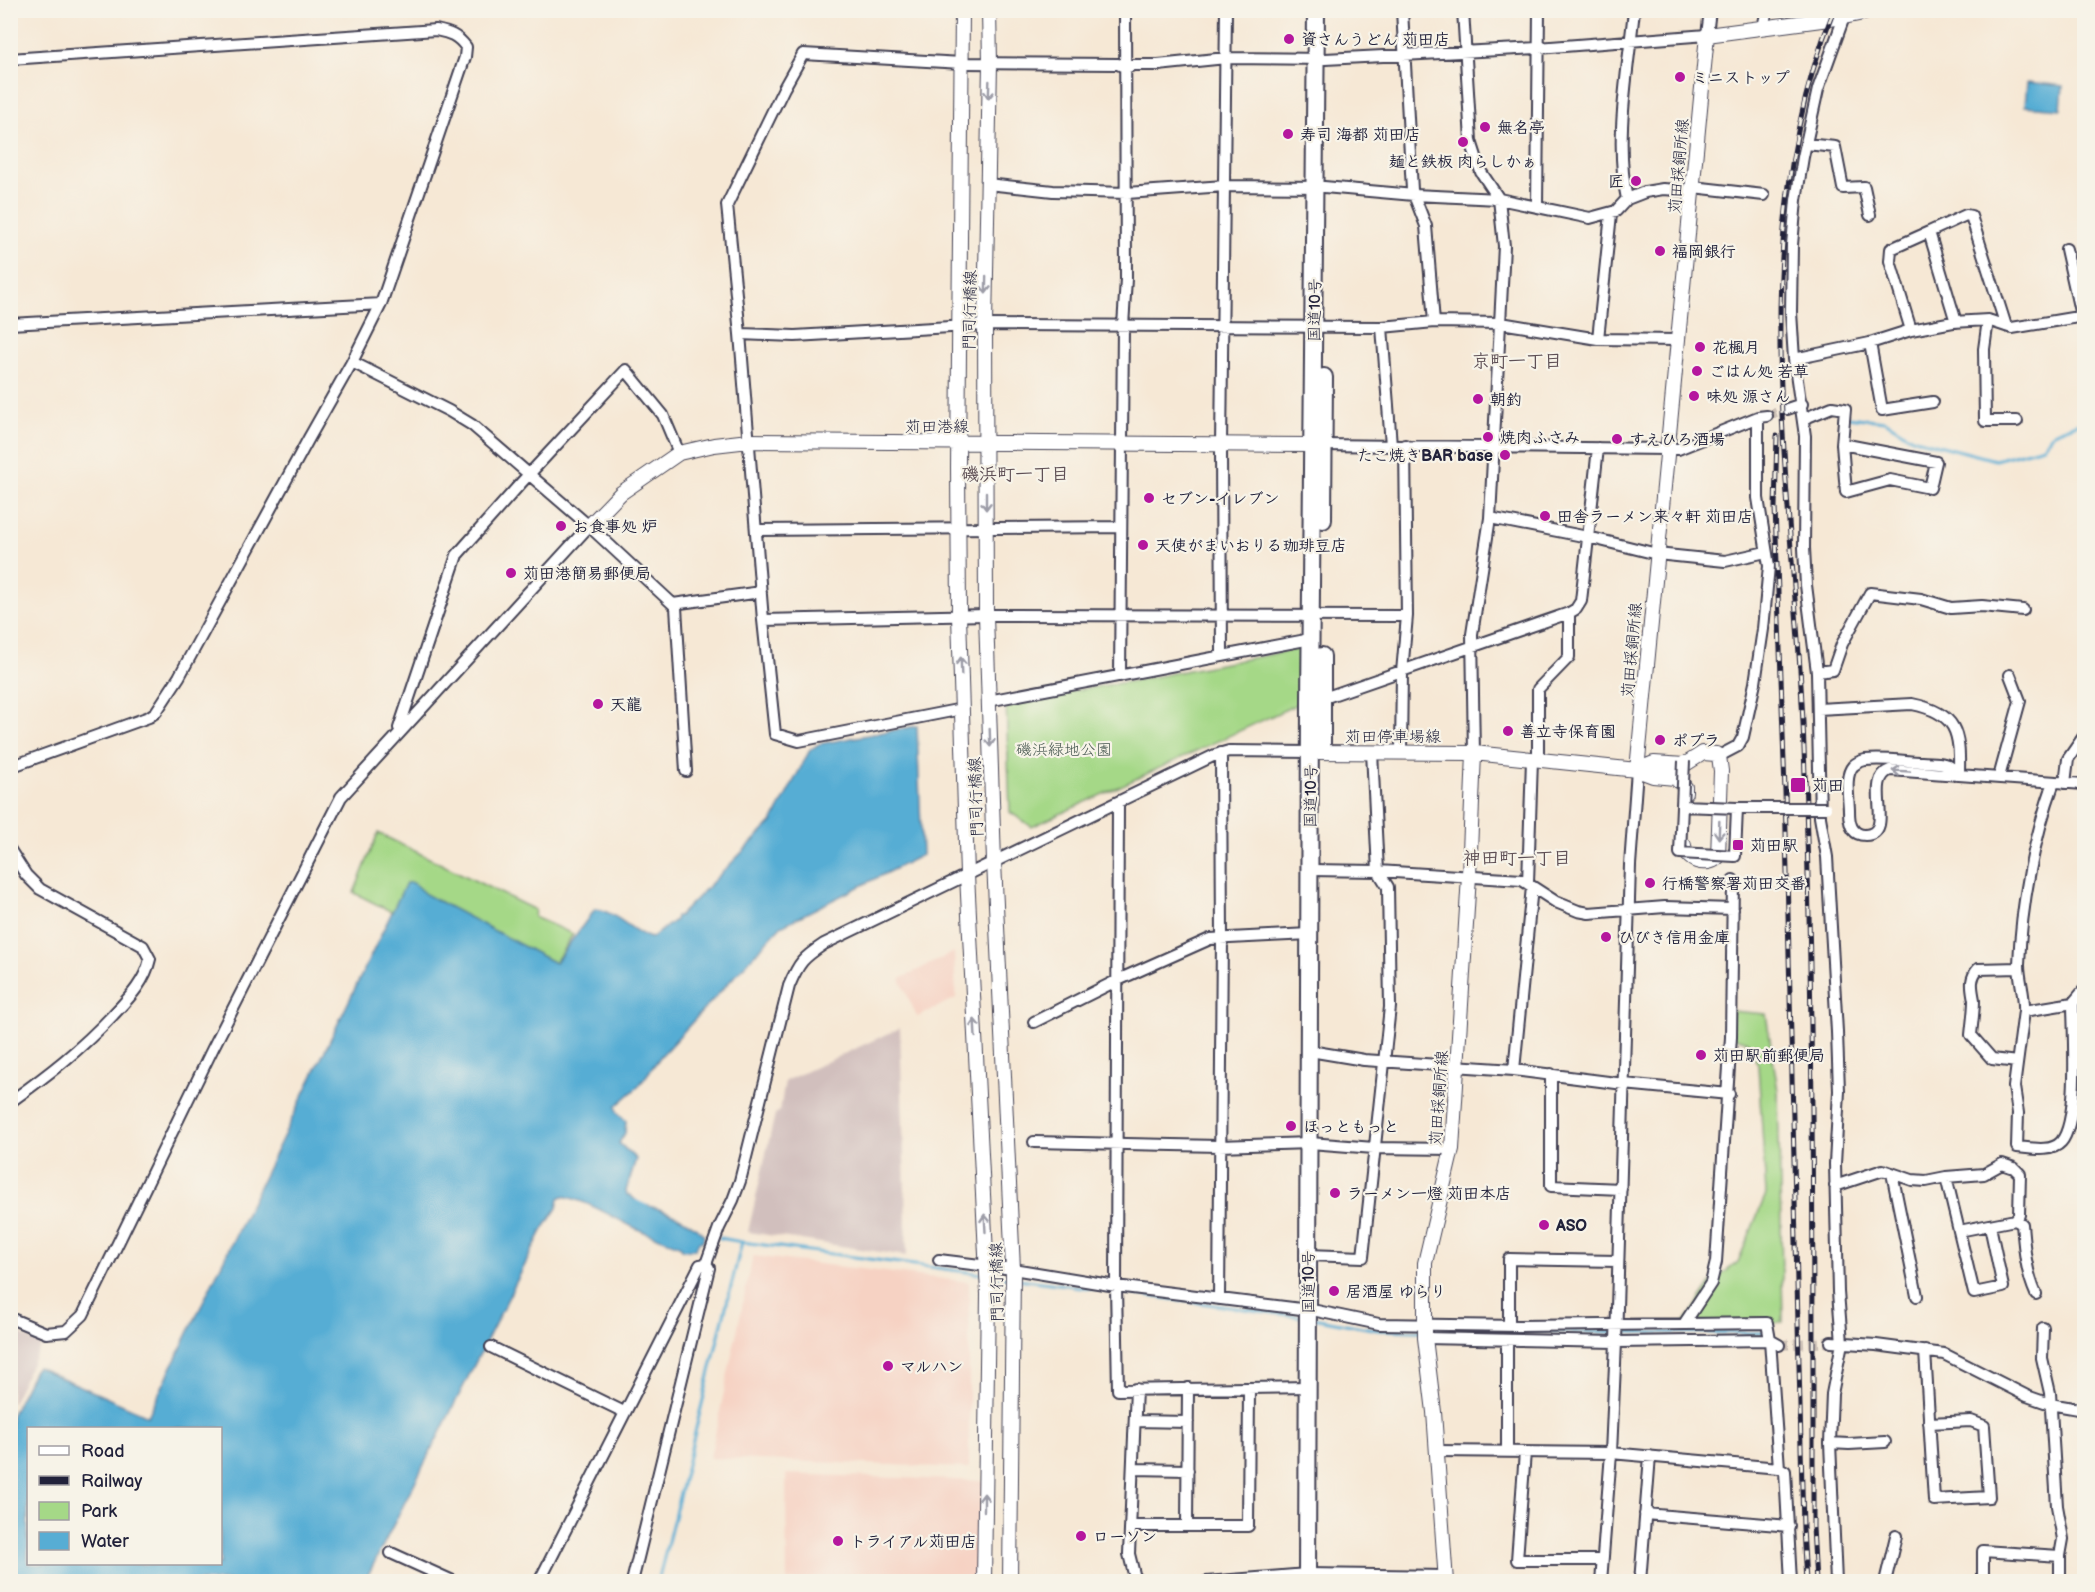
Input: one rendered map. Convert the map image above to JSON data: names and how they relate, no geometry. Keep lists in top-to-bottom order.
{
  "streets": {
    "highway": ["国道10号"],
    "main road": [
      "苅田採銅所線",
      "門司行橋線",
      "苅田港線",
      "苅田停車場線"
    ]
  },
  "crossings": [
    ["苅田採銅所線", "苅田停車場線"],
    ["門司行橋線", "苅田港線"],
    ["国道10号", "苅田港線"],
    ["国道10号", "苅田停車場線"]
  ],
  "districts": ["京町一丁目", "磯浜町一丁目", "神田町一丁目"],
  "parks": ["磯浜緑地公園"],
  "places": {
    "other": [
      "資さんうどん 苅田店",
      "ミニストップ",
      "無名亭",
      "寿司 海都 苅田店",
      "麺と鉄板 肉らしかぁ",
      "匠",
      "福岡銀行",
      "花楓月",
      "ごはん処 若草",
      "味処 源さん",
      "朝釣",
      "焼肉ふさみ",
      "すえひろ酒場",
      "たこ焼きBAR base",
      "セブン-イレブン",
      "田舎ラーメン来々軒 苅田店",
      "お食事処 炉",
      "天使がまいおりる珈琲豆店",
      "苅田港簡易郵便局",
      "天龍",
      "善立寺保育園",
      "ポプラ",
      "行橋警察署苅田交番",
      "ひびき信用金庫",
      "苅田駅前郵便局",
      "ほっともっと",
      "ラーメン一燈 苅田本店",
      "ASO",
      "居酒屋 ゆらり",
      "マルハン",
      "ローソン",
      "トライアル苅田店"
    ],
    "transit": ["苅田", "苅田駅"]
  },
  "legend": [
    "Road",
    "Railway",
    "Park",
    "Water"
  ]
}
